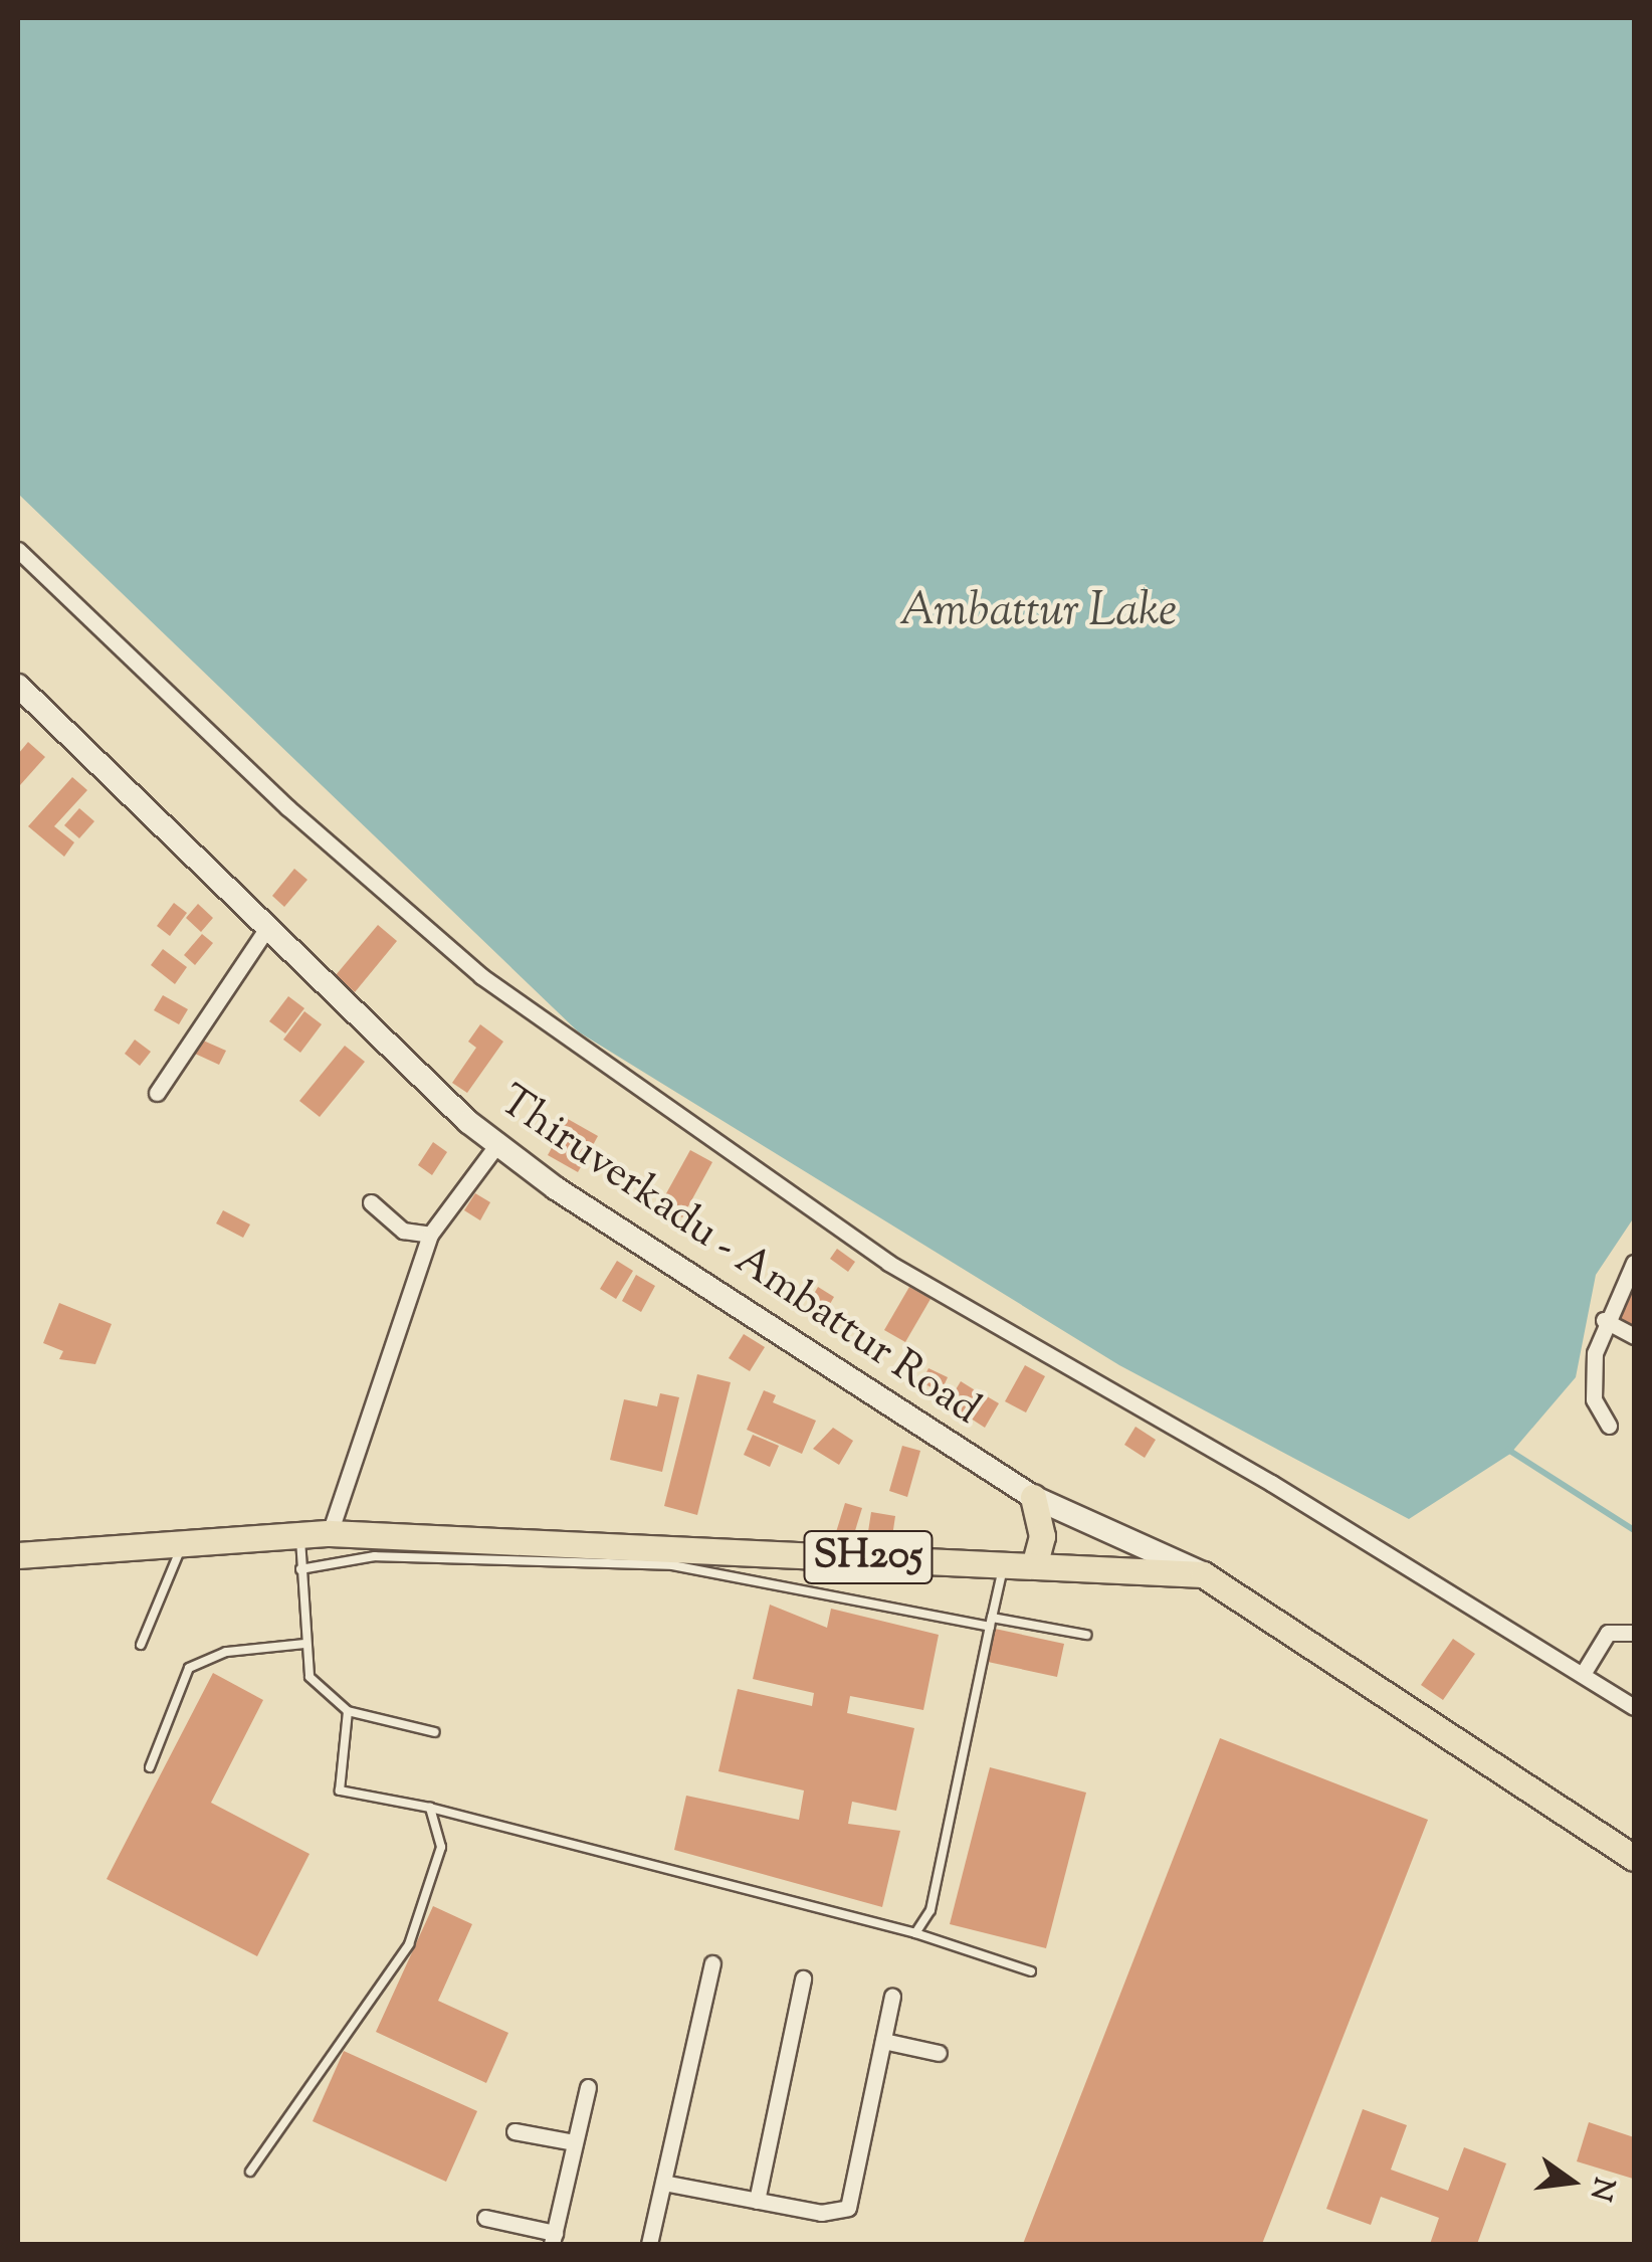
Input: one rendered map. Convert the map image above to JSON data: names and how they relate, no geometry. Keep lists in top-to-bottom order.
{
  "streets": {
    "main road": ["Thiruverkadu - Ambattur Road", "SH205"]
  },
  "crossings": [
    ["Thiruverkadu - Ambattur Road", "SH205"]
  ],
  "water": ["Ambattur Lake"],
  "north": "right"
}
